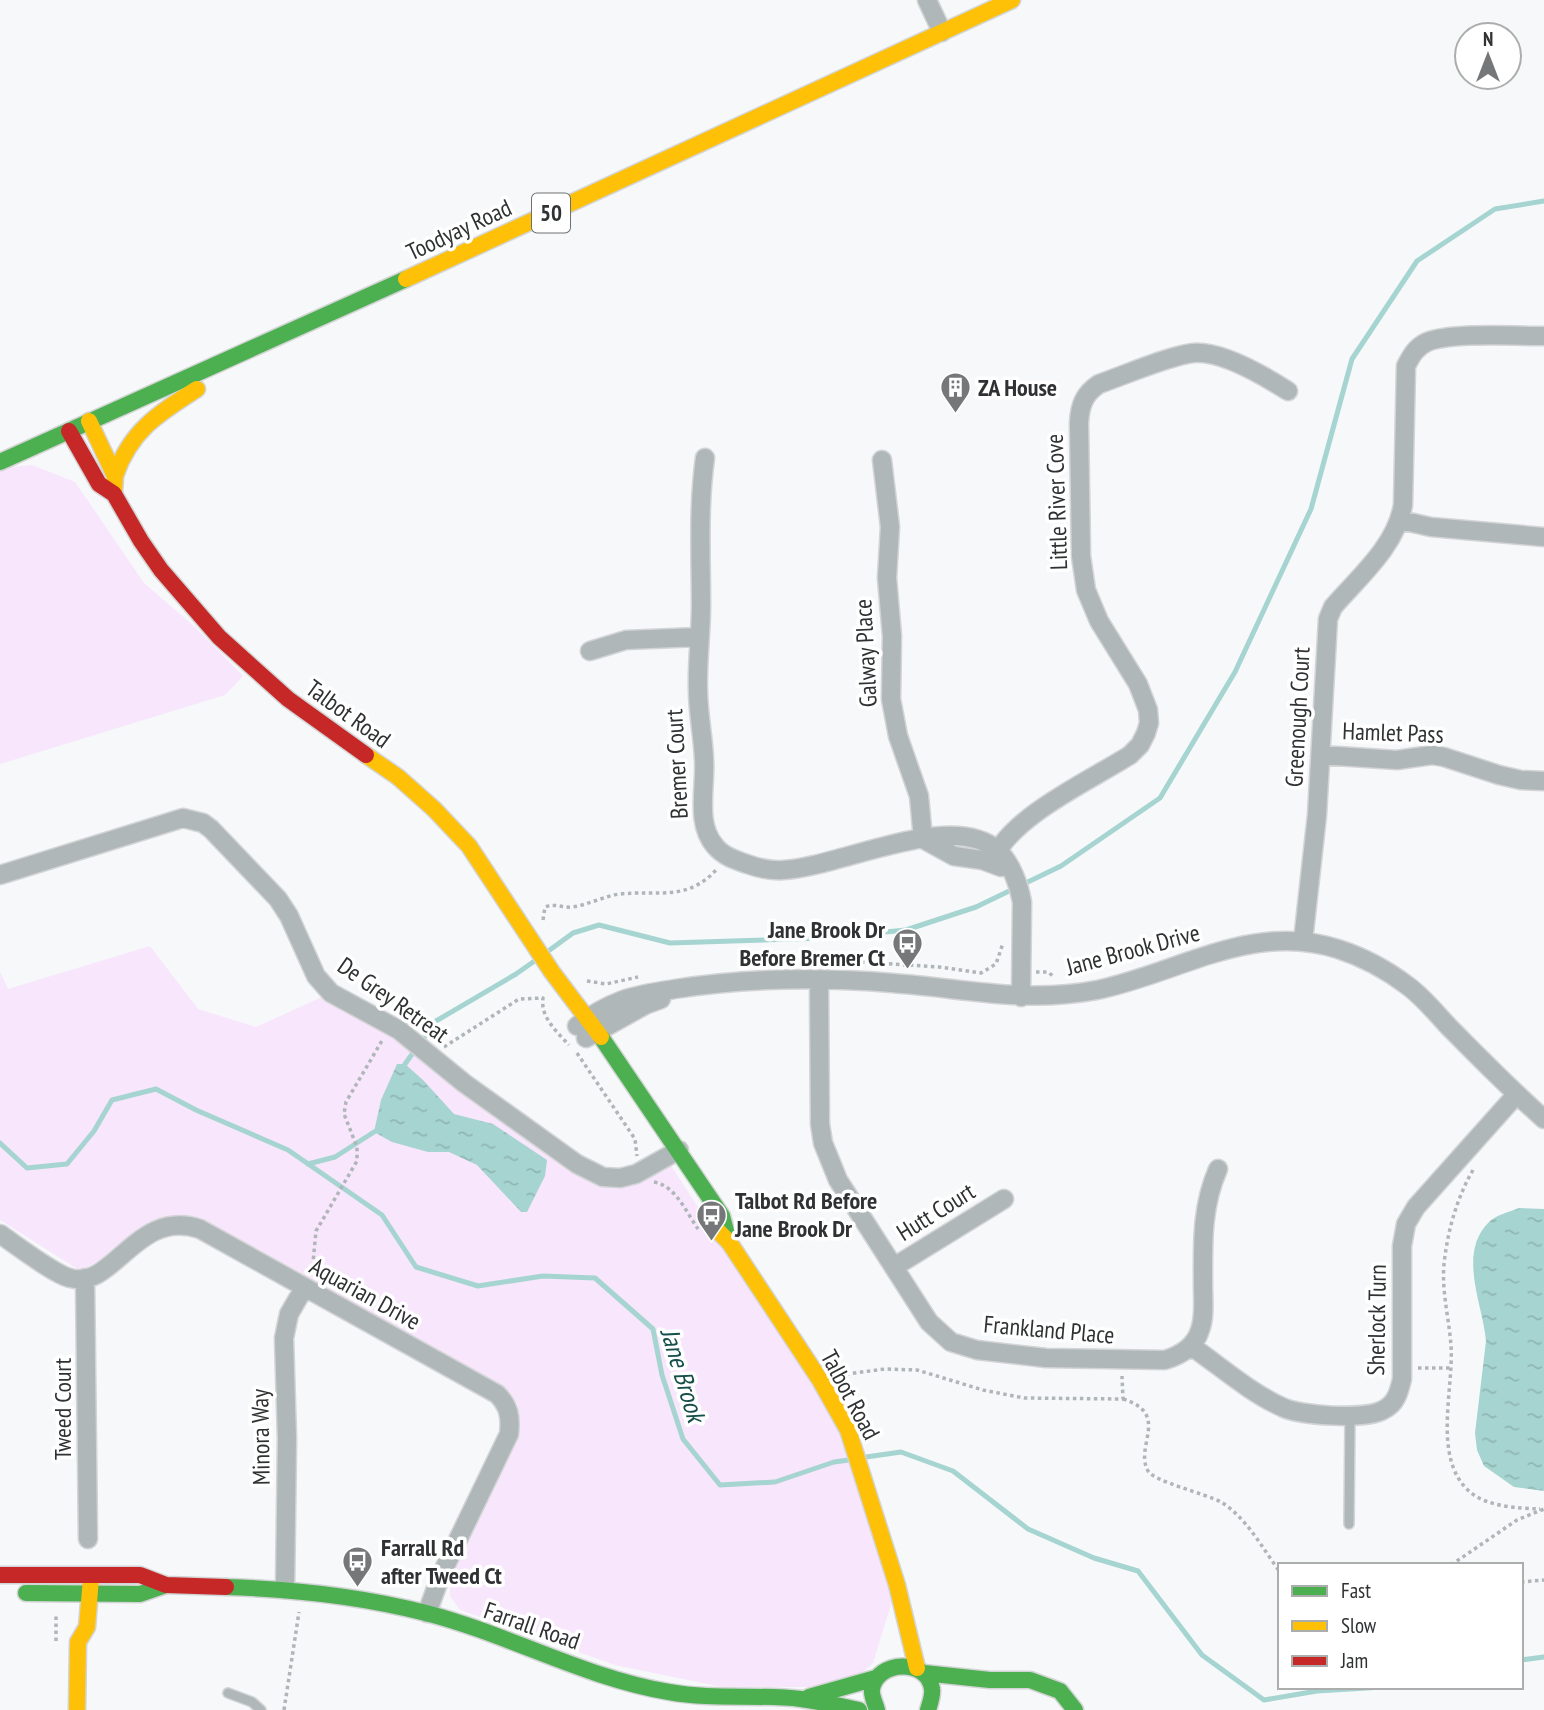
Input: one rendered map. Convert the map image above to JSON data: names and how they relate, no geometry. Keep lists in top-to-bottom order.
{
  "streets": {
    "main road": [
      "50",
      "Toodyay Road",
      "Talbot Road",
      "Farrall Road"
    ],
    "street": [
      "Little River Cove",
      "Galway Place",
      "Greenough Court",
      "Hamlet Pass",
      "Bremer Court",
      "Jane Brook Drive",
      "De Grey Retreat",
      "Hutt Court",
      "Aquarian Drive",
      "Sherlock Turn",
      "Frankland Place",
      "Tweed Court",
      "Minora Way"
    ]
  },
  "crossings": [
    ["Toodyay Road", "Talbot Road"],
    ["Talbot Road", "Jane Brook Drive"],
    ["Talbot Road", "De Grey Retreat"],
    ["Talbot Road", "Farrall Road"],
    ["Greenough Court", "Hamlet Pass"],
    ["Greenough Court", "Jane Brook Drive"],
    ["Jane Brook Drive", "Sherlock Turn"],
    ["Jane Brook Drive", "Frankland Place"],
    ["Hutt Court", "Frankland Place"],
    ["Aquarian Drive", "Tweed Court"],
    ["Aquarian Drive", "Minora Way"],
    ["Aquarian Drive", "Farrall Road"],
    ["Sherlock Turn", "Frankland Place"],
    ["Minora Way", "Farrall Road"]
  ],
  "water": ["Jane Brook"],
  "places": {
    "building": ["ZA House"],
    "bus stop": ["Jane Brook Dr Before Bremer Ct", "Talbot Rd Before Jane Brook Dr", "Farrall Rd after Tweed Ct"]
  },
  "legend": ["Fast", "Slow", "Jam"],
  "north": "top"
}
